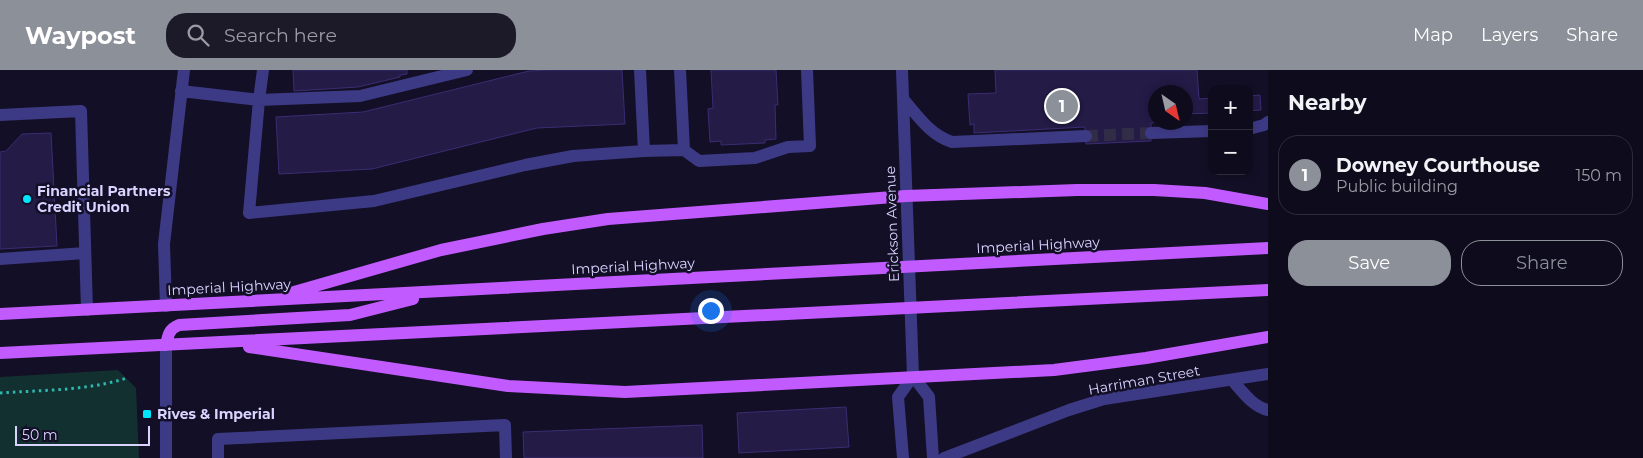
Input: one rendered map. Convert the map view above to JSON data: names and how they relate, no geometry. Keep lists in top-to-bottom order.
{
  "streets": {
    "main road": ["Imperial Highway"],
    "street": ["Erickson Avenue", "Harriman Street"]
  },
  "places": {
    "other": ["Financial Partners Credit Union"],
    "transit": ["Rives & Imperial"]
  },
  "scale_bar": "50 m",
  "north": "bottom right",
  "page": {
    "header": "Waypost",
    "search": "Search here",
    "nav": ["Map", "Layers", "Share"],
    "heading": "Nearby",
    "map_buttons": ["+", "−"],
    "pins": "1",
    "list": [
      {
        "mark": "1",
        "name": "Downey Courthouse",
        "note": "Public building",
        "value": "150 m"
      }
    ],
    "buttons": ["Save", "Share"],
    "scale": "50 m"
  }
}
